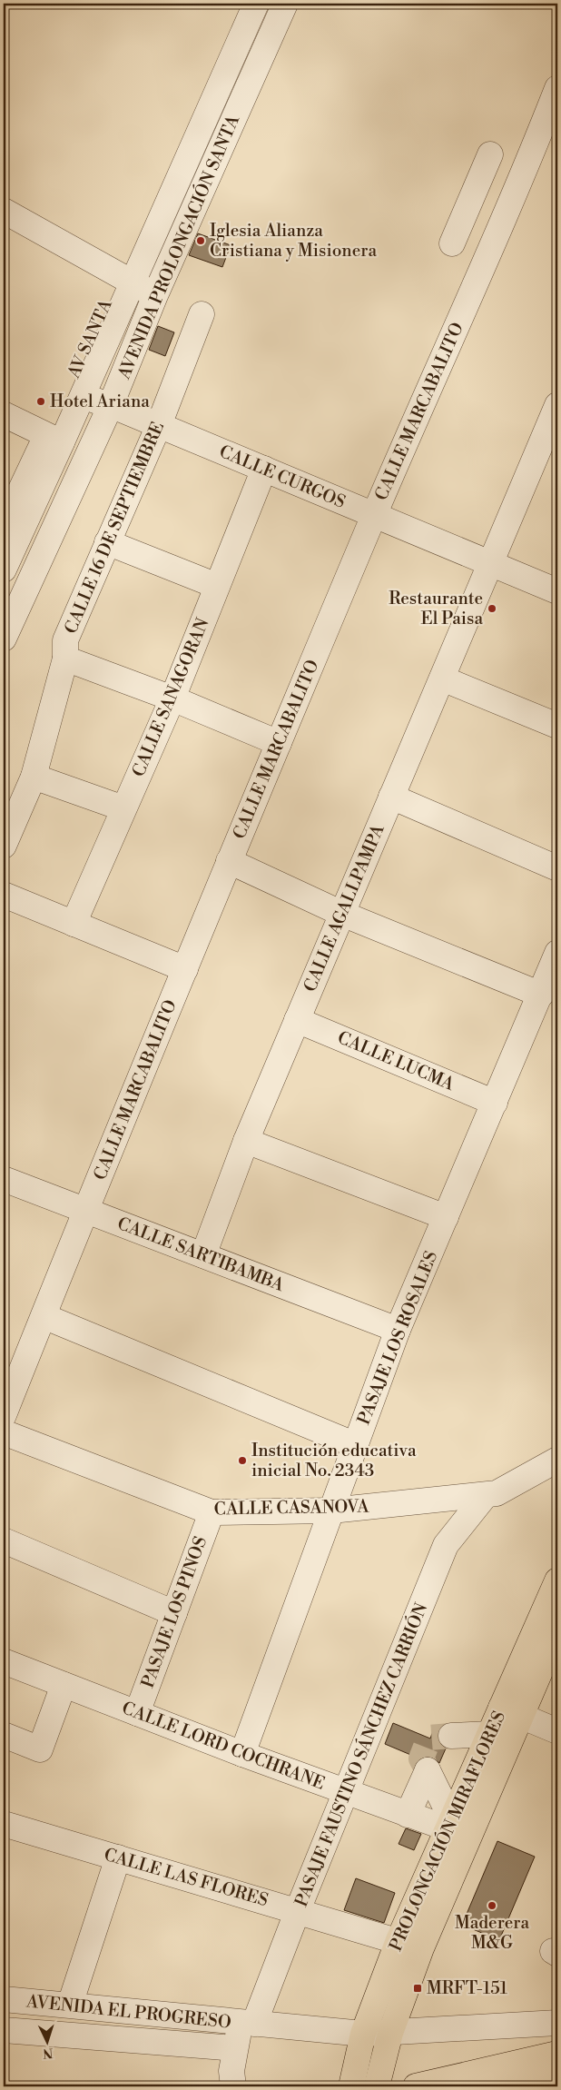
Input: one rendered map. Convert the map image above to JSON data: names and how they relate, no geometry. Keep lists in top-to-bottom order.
{
  "streets": {
    "main road": ["PROLONGACIÓN MIRAFLORES"],
    "street": [
      "AVENIDA PROLONGACIÓN SANTA",
      "AV SANTA",
      "CALLE MARCABALITO",
      "CALLE CURGOS",
      "CALLE 16 DE SEPTIEMBRE",
      "CALLE SANAGORAN",
      "CALLE AGALLPAMPA",
      "CALLE LUCMA",
      "CALLE SARTIBAMBA",
      "PASAJE LOS ROSALES",
      "CALLE CASANOVA",
      "PASAJE LOS PINOS",
      "CALLE LORD COCHRANE",
      "PASAJE FAUSTINO SÁNCHEZ CARRIÓN",
      "CALLE LAS FLORES",
      "AVENIDA EL PROGRESO"
    ]
  },
  "crossings": [
    ["AVENIDA PROLONGACIÓN SANTA", "AV SANTA"],
    ["AVENIDA PROLONGACIÓN SANTA", "CALLE CURGOS"],
    ["CALLE MARCABALITO", "CALLE CURGOS"],
    ["CALLE MARCABALITO", "CALLE SARTIBAMBA"],
    ["CALLE MARCABALITO", "CALLE CASANOVA"],
    ["CALLE CURGOS", "CALLE 16 DE SEPTIEMBRE"],
    ["CALLE CURGOS", "CALLE SANAGORAN"],
    ["CALLE CURGOS", "CALLE AGALLPAMPA"],
    ["CALLE AGALLPAMPA", "CALLE LUCMA"],
    ["CALLE AGALLPAMPA", "CALLE SARTIBAMBA"],
    ["CALLE LUCMA", "PASAJE LOS ROSALES"],
    ["CALLE SARTIBAMBA", "PASAJE LOS ROSALES"],
    ["PASAJE LOS ROSALES", "CALLE CASANOVA"],
    ["PASAJE LOS ROSALES", "CALLE LORD COCHRANE"],
    ["CALLE CASANOVA", "PASAJE LOS PINOS"],
    ["CALLE CASANOVA", "PASAJE FAUSTINO SÁNCHEZ CARRIÓN"],
    ["PASAJE LOS PINOS", "CALLE LORD COCHRANE"],
    ["CALLE LORD COCHRANE", "PASAJE FAUSTINO SÁNCHEZ CARRIÓN"],
    ["CALLE LORD COCHRANE", "PROLONGACIÓN MIRAFLORES"],
    ["PASAJE FAUSTINO SÁNCHEZ CARRIÓN", "CALLE LAS FLORES"],
    ["PASAJE FAUSTINO SÁNCHEZ CARRIÓN", "AVENIDA EL PROGRESO"],
    ["PROLONGACIÓN MIRAFLORES", "CALLE LAS FLORES"]
  ],
  "places": {
    "other": [
      "Iglesia Alianza Cristiana y Misionera",
      "Hotel Ariana",
      "Restaurante El Paisa",
      "Institución educativa inicial No. 2343",
      "Maderera M&G"
    ],
    "transit": ["MRFT-151"]
  },
  "north": "bottom"
}
